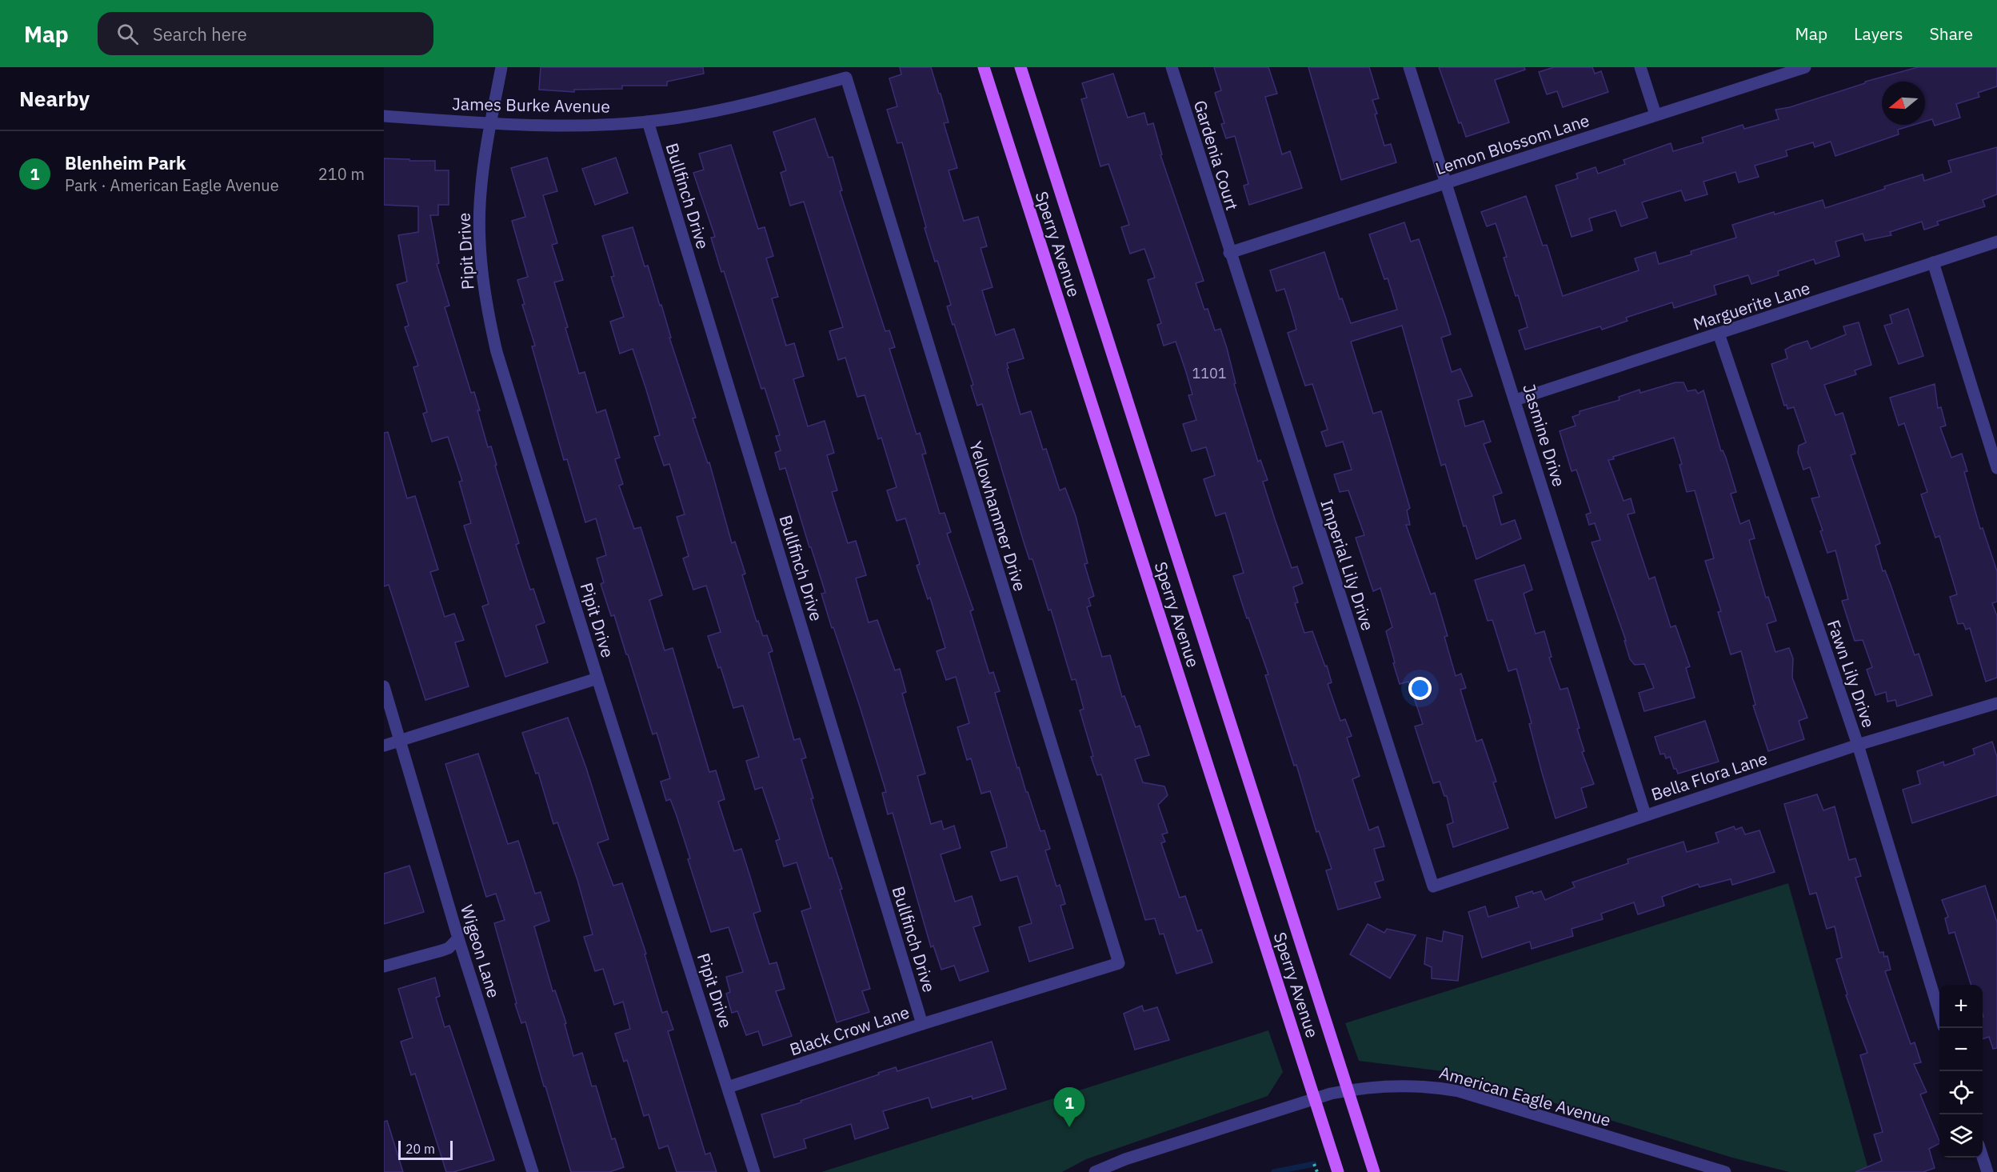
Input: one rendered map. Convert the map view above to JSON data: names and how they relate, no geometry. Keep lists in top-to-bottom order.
{
  "streets": {
    "main road": ["Sperry Avenue"],
    "street": [
      "James Burke Avenue",
      "Lemon Blossom Lane",
      "Gardenia Court",
      "Bullfinch Drive",
      "Pipit Drive",
      "Marguerite Lane",
      "Jasmine Drive",
      "Yellowhammer Drive",
      "Imperial Lily Drive",
      "Fawn Lily Drive",
      "Bella Flora Lane",
      "Wigeon Lane",
      "Black Crow Lane",
      "American Eagle Avenue"
    ]
  },
  "crossings": [
    ["James Burke Avenue", "Bullfinch Drive"],
    ["James Burke Avenue", "Pipit Drive"],
    ["James Burke Avenue", "Yellowhammer Drive"],
    ["Lemon Blossom Lane", "Gardenia Court"],
    ["Lemon Blossom Lane", "Jasmine Drive"],
    ["Lemon Blossom Lane", "Imperial Lily Drive"],
    ["Gardenia Court", "Imperial Lily Drive"],
    ["Bullfinch Drive", "Black Crow Lane"],
    ["Sperry Avenue", "American Eagle Avenue"],
    ["Pipit Drive", "Black Crow Lane"],
    ["Marguerite Lane", "Jasmine Drive"],
    ["Marguerite Lane", "Fawn Lily Drive"],
    ["Jasmine Drive", "Bella Flora Lane"],
    ["Yellowhammer Drive", "Black Crow Lane"],
    ["Imperial Lily Drive", "Bella Flora Lane"],
    ["Fawn Lily Drive", "Bella Flora Lane"]
  ],
  "house_numbers": ["1101"],
  "scale_bar": "20 m",
  "north": "left",
  "page": {
    "header": "Map",
    "search": "Search here",
    "nav": ["Map", "Layers", "Share"],
    "heading": "Nearby",
    "list": [
      {
        "mark": "1",
        "name": "Blenheim Park",
        "note": "Park · American Eagle Avenue",
        "value": "210 m"
      }
    ],
    "map_buttons": ["+", "−"],
    "pins": "1",
    "scale": "20 m"
  }
}
